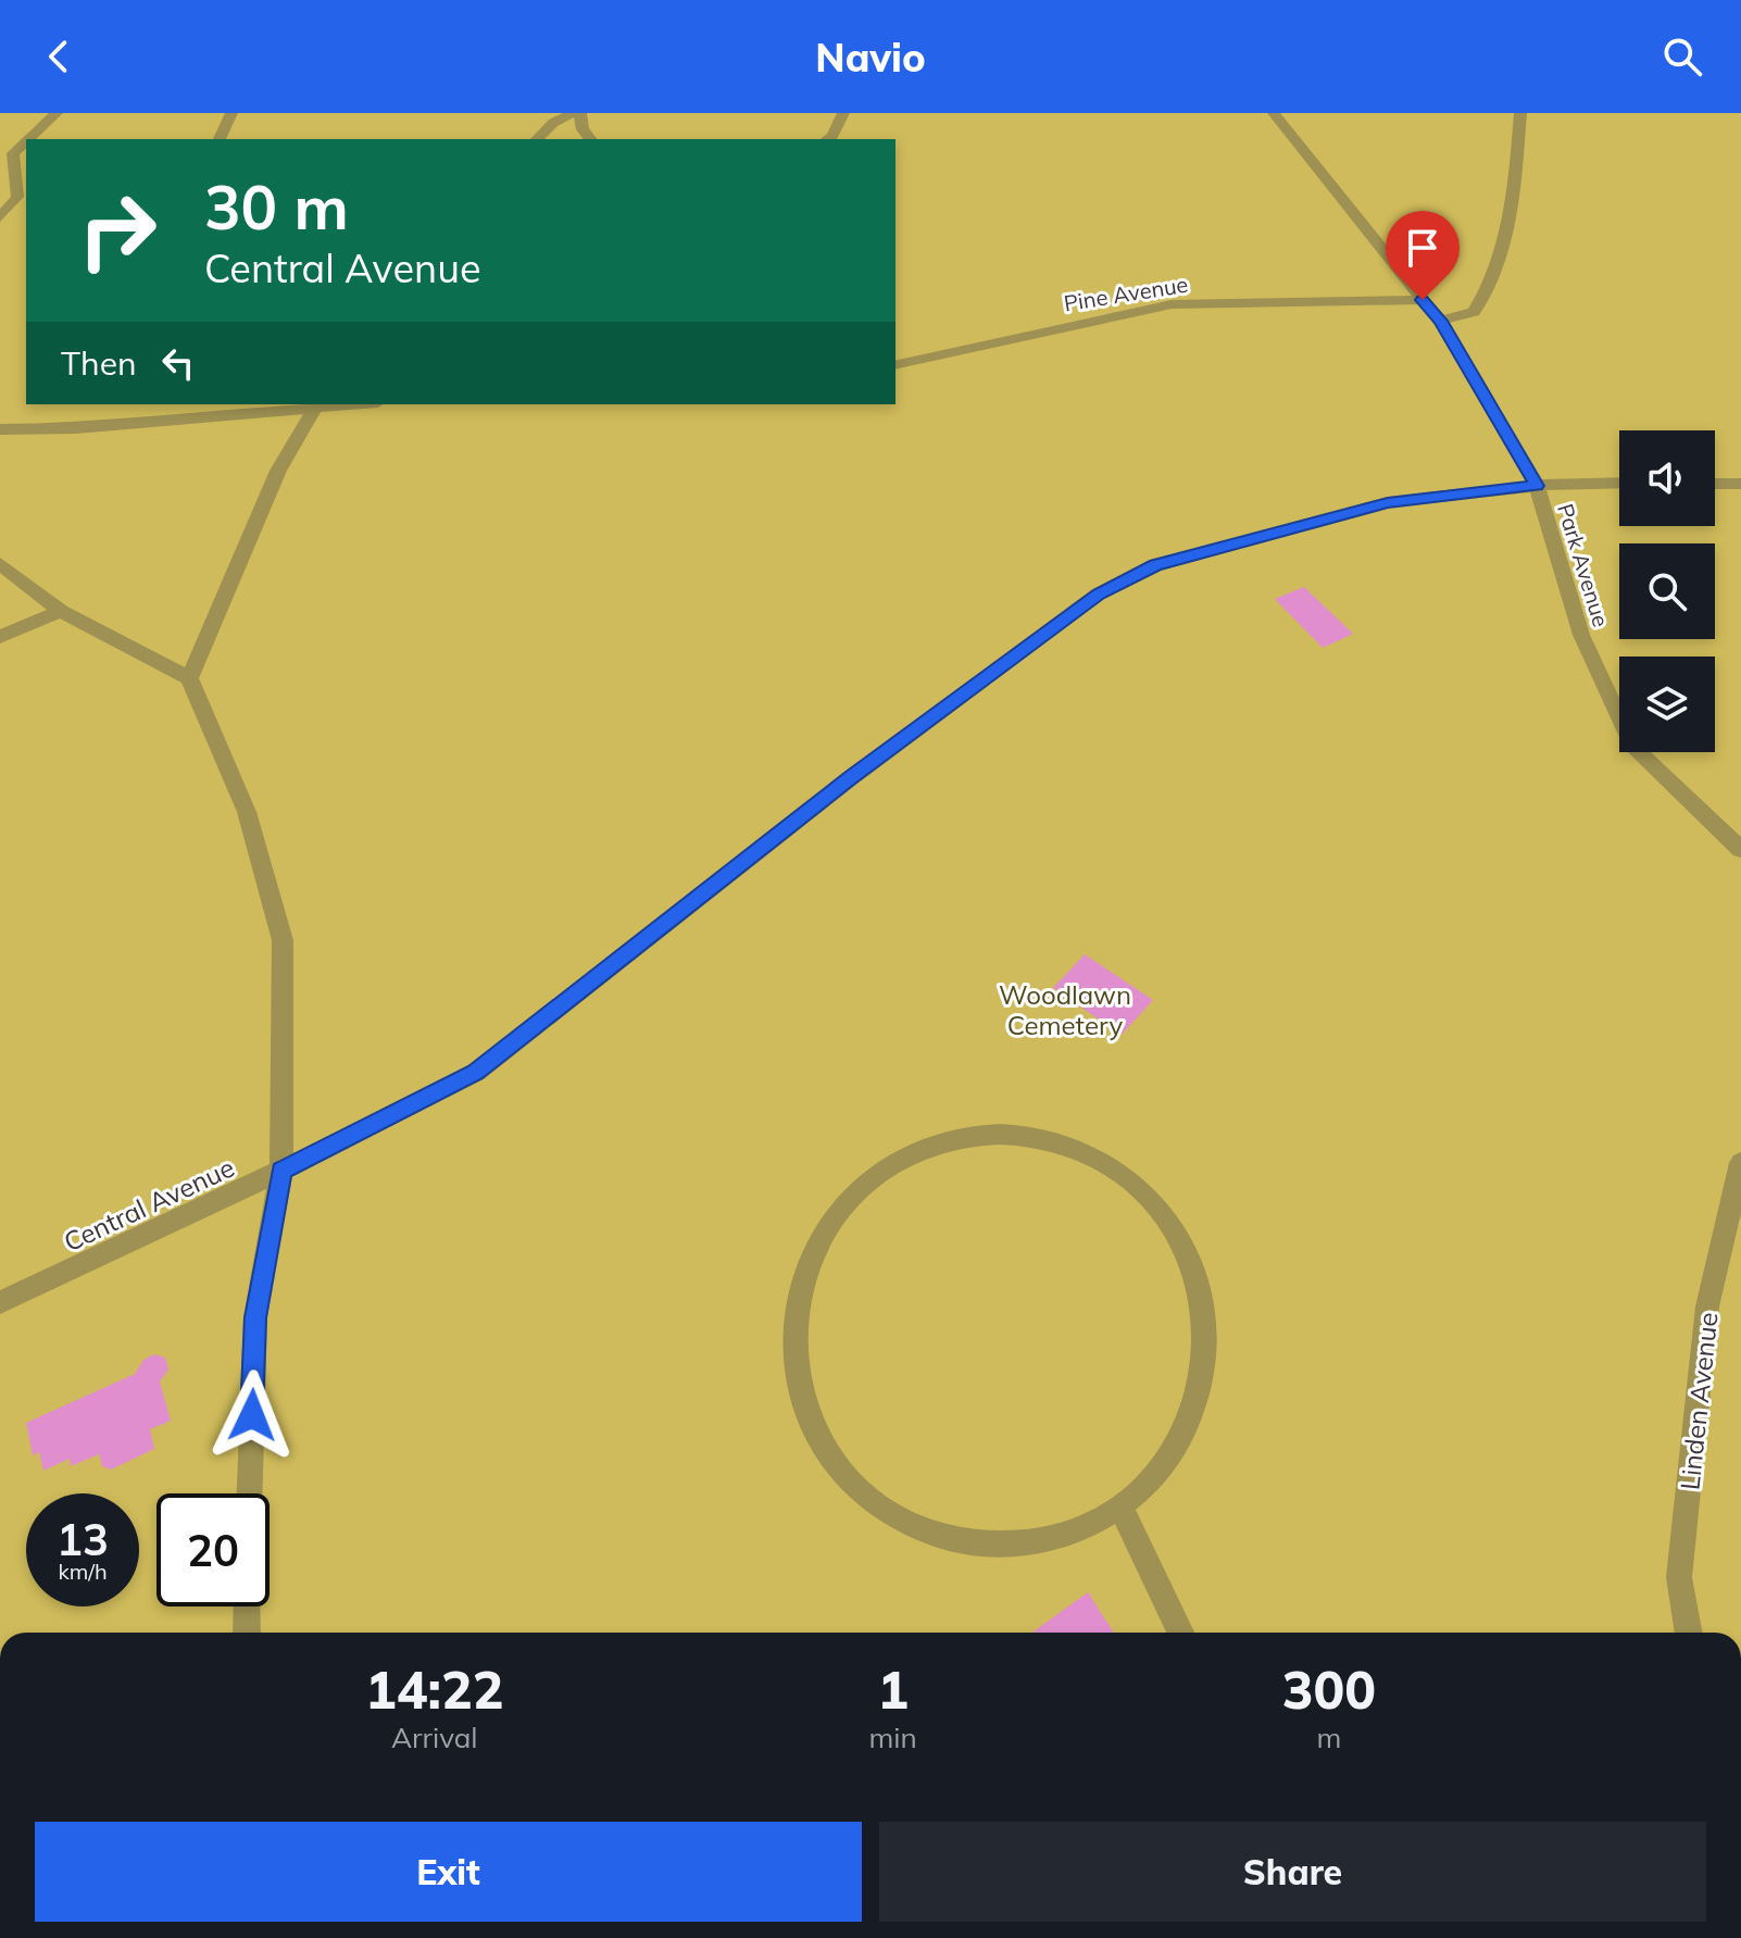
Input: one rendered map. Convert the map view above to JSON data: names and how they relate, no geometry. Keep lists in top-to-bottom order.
{
  "streets": {
    "lane": [
      "Pine Avenue",
      "Park Avenue",
      "Central Avenue",
      "Linden Avenue"
    ]
  },
  "crossings": [
    ["Pine Avenue", "Park Avenue"],
    ["Park Avenue", "Central Avenue"]
  ],
  "parks": ["Woodlawn Cemetery"],
  "page": {
    "header": "Navio",
    "turn": ["30 m", "Central Avenue"],
    "then": "Then",
    "speed": "13 km/h",
    "limit": "20",
    "eta": [
      "14:22",
      "Arrival",
      "1",
      "min",
      "300",
      "m"
    ],
    "buttons": ["Exit", "Share"]
  }
}
